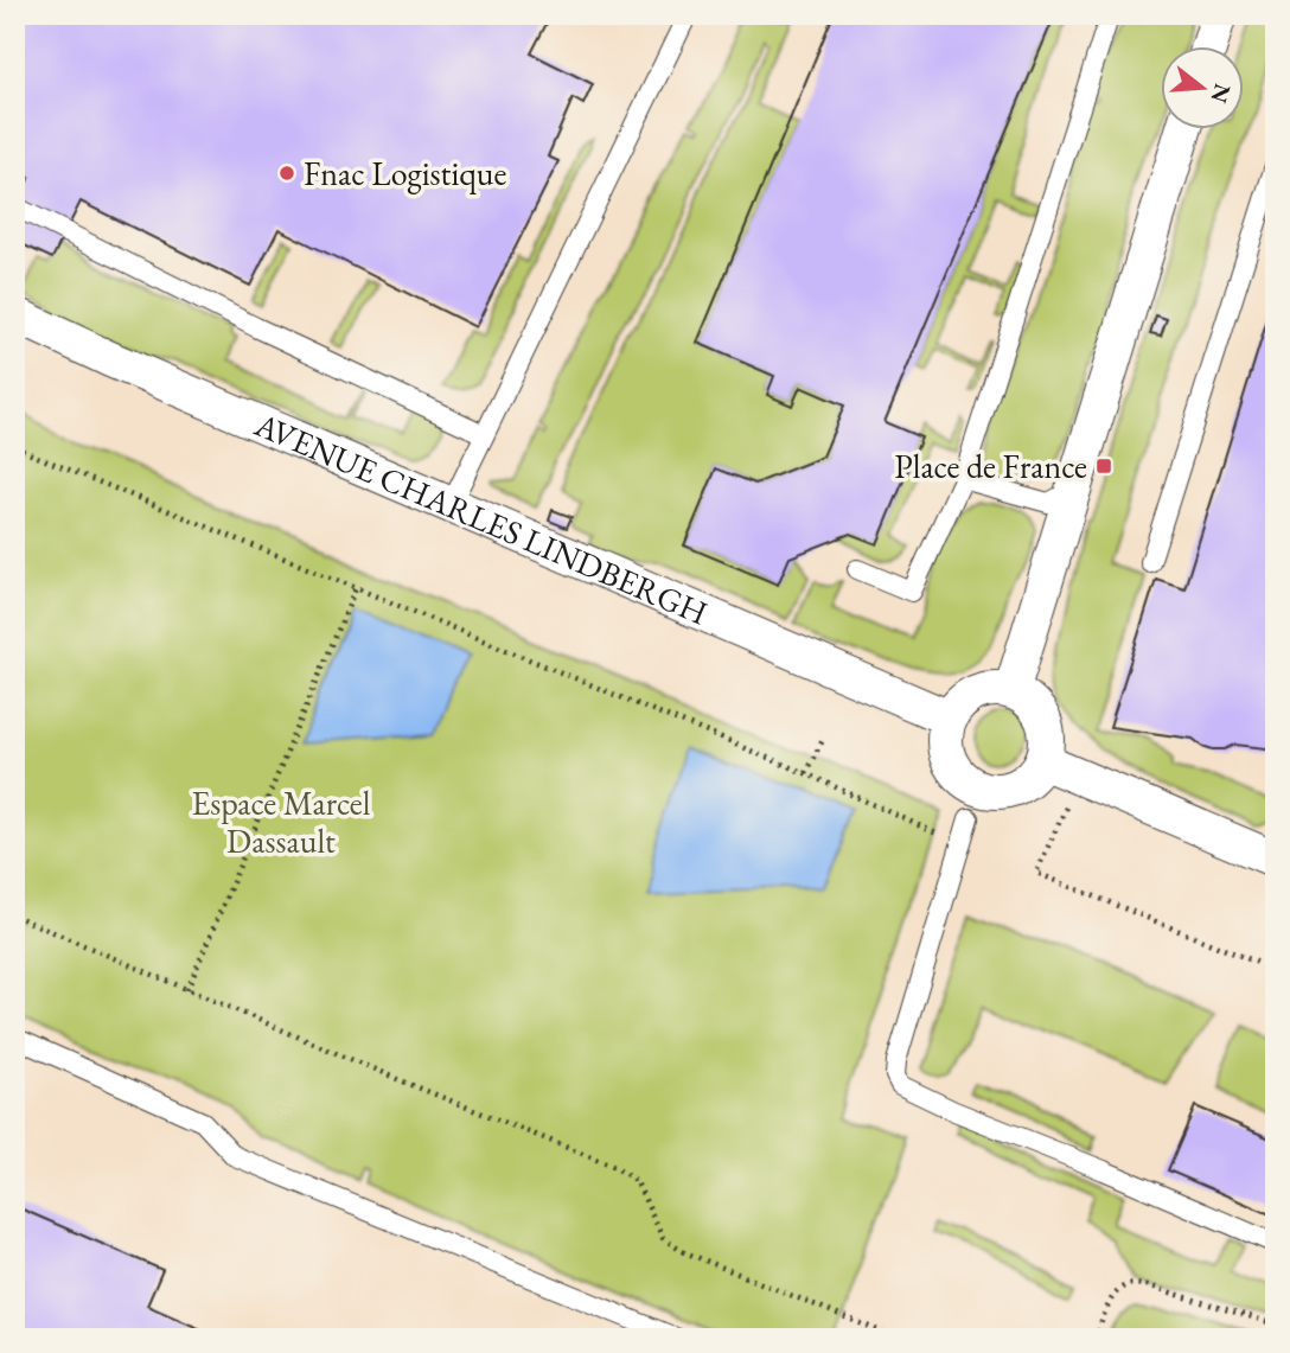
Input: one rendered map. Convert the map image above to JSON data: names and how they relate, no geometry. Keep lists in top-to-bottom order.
{
  "streets": {
    "street": ["AVENUE CHARLES LINDBERGH"]
  },
  "parks": ["Espace Marcel Dassault"],
  "places": {
    "other": ["Fnac Logistique"],
    "transit": ["Place de France"]
  },
  "north": "right"
}
